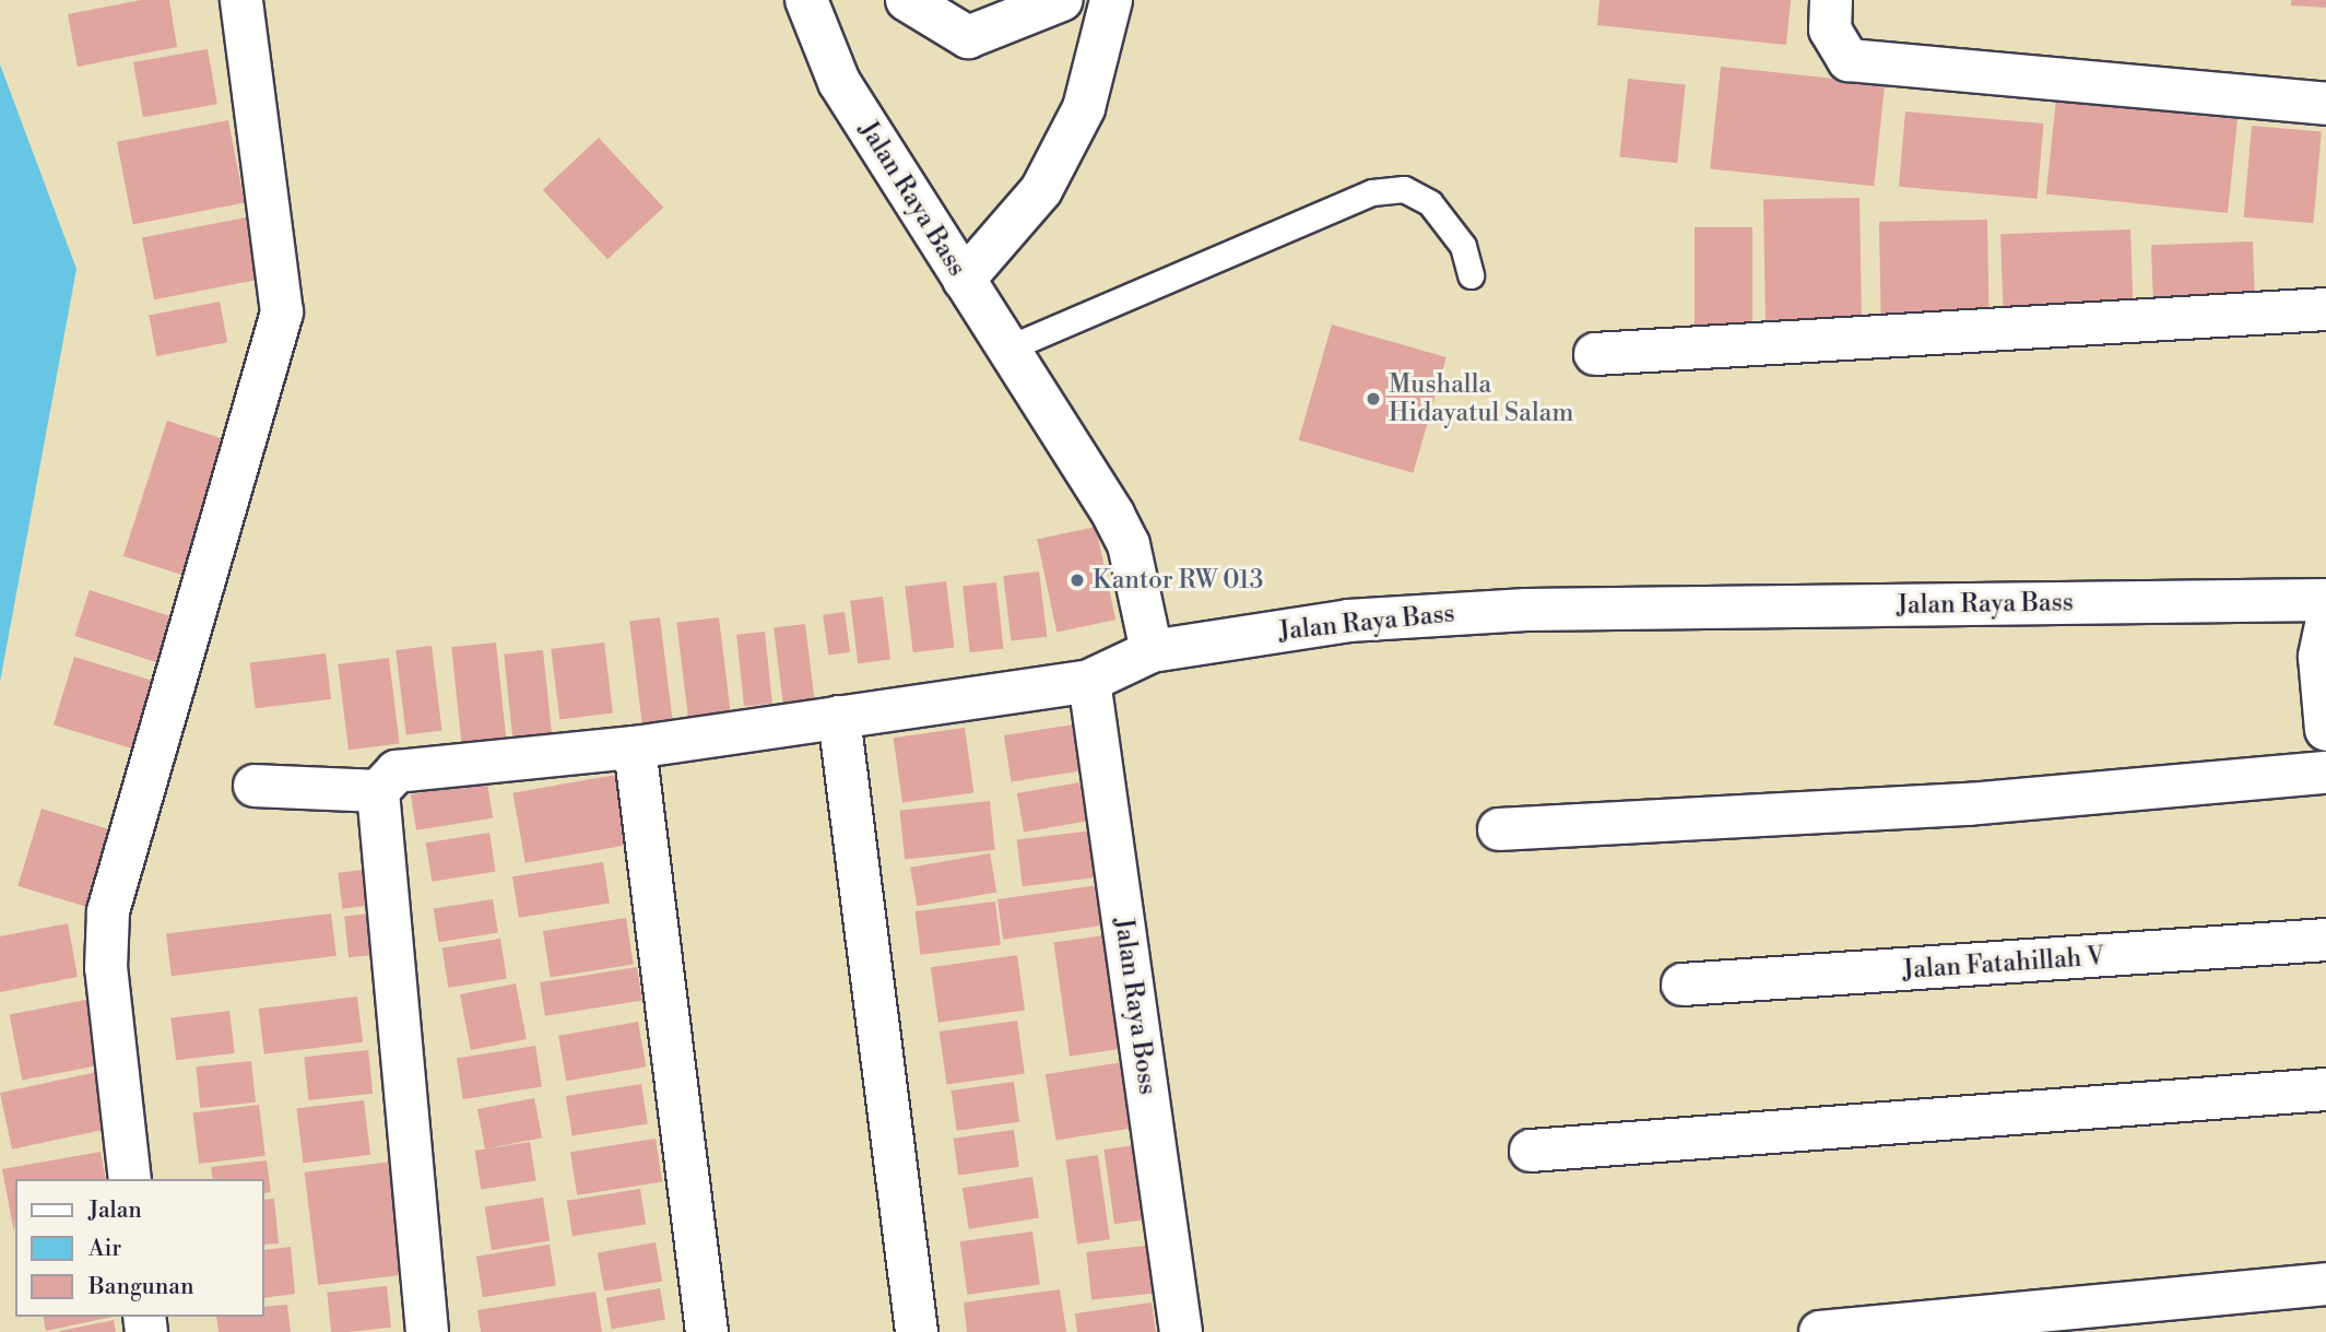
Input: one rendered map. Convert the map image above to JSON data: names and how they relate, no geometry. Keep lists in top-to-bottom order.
{
  "streets": {
    "street": ["Jalan Raya Bass", "Jalan Fatahillah V", "Jalan Raya Boss"]
  },
  "places": ["Mushalla Hidayatul Salam", "Kantor RW 013"],
  "legend": ["Jalan", "Air", "Bangunan"]
}
